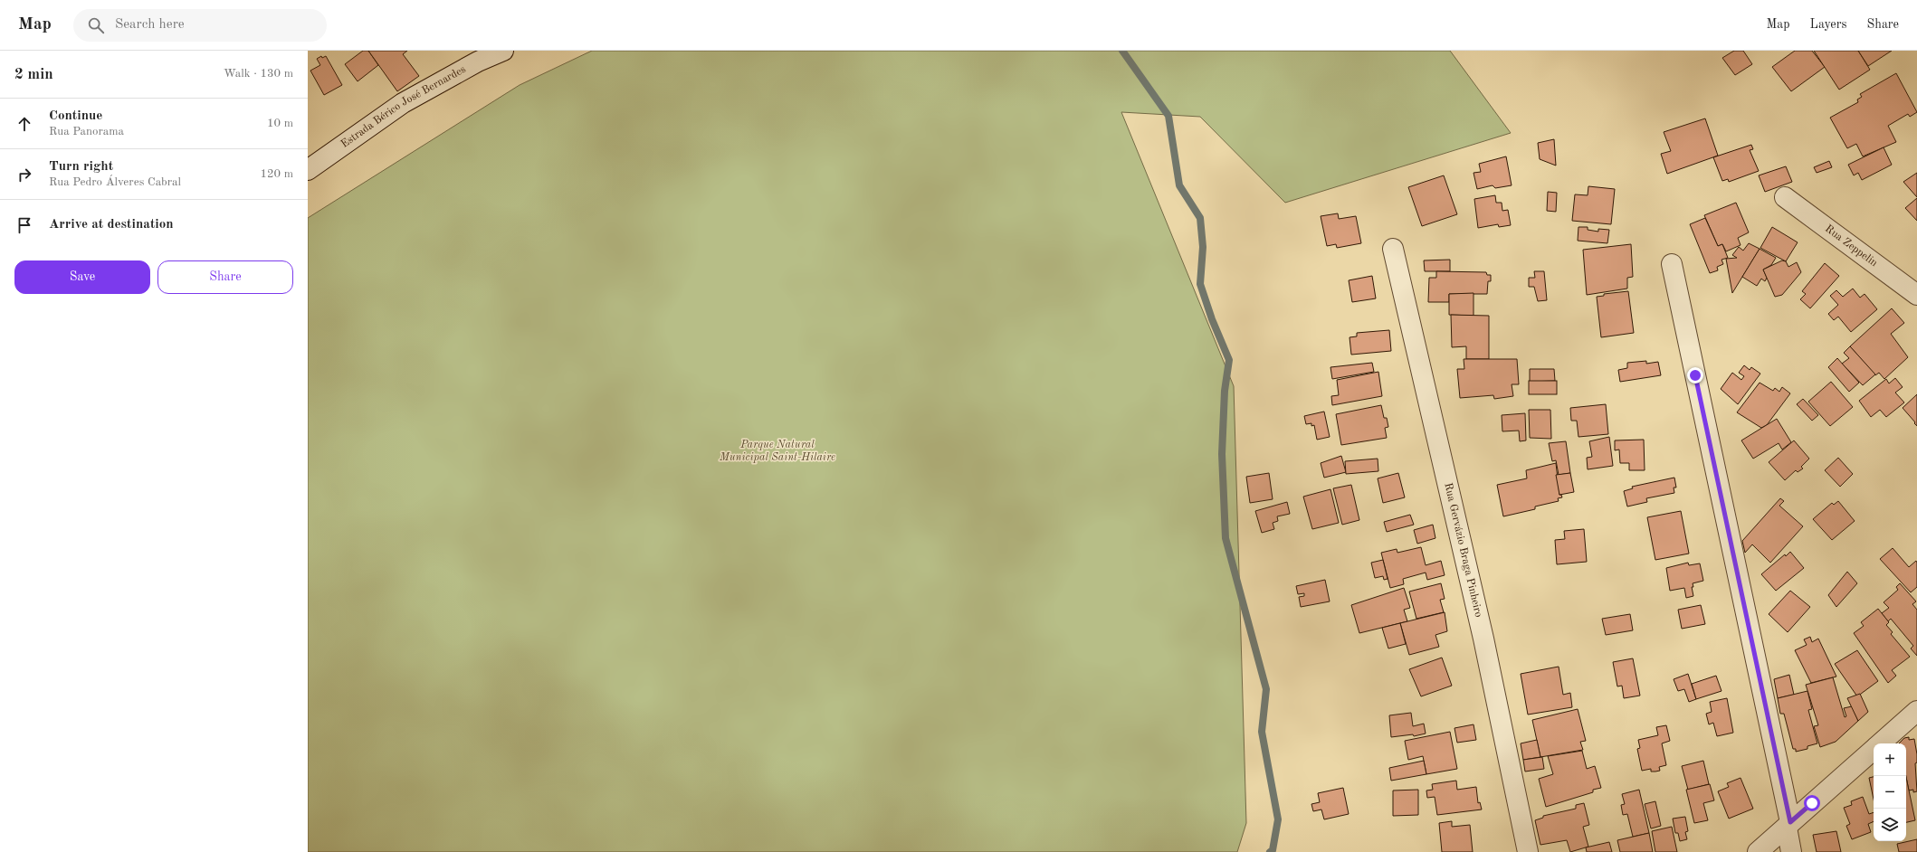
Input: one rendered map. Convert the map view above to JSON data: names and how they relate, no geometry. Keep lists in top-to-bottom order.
{
  "streets": {
    "street": ["Estrada Bérico José Bernardes", "Rua Zeppelin", "Rua Gervázio Braga Pinheiro"]
  },
  "parks": ["Parque Natural Municipal Saint-Hilaire"],
  "page": {
    "header": "Map",
    "search": "Search here",
    "nav": ["Map", "Layers", "Share"],
    "heading": ["2 min", "Walk · 130 m"],
    "list": [
      ["Continue", "Rua Panorama", "10 m"],
      ["Turn right", "Rua Pedro Álveres Cabral", "120 m"],
      "Arrive at destination"
    ],
    "buttons": ["Save", "Share"],
    "map_buttons": ["+", "−"]
  }
}
